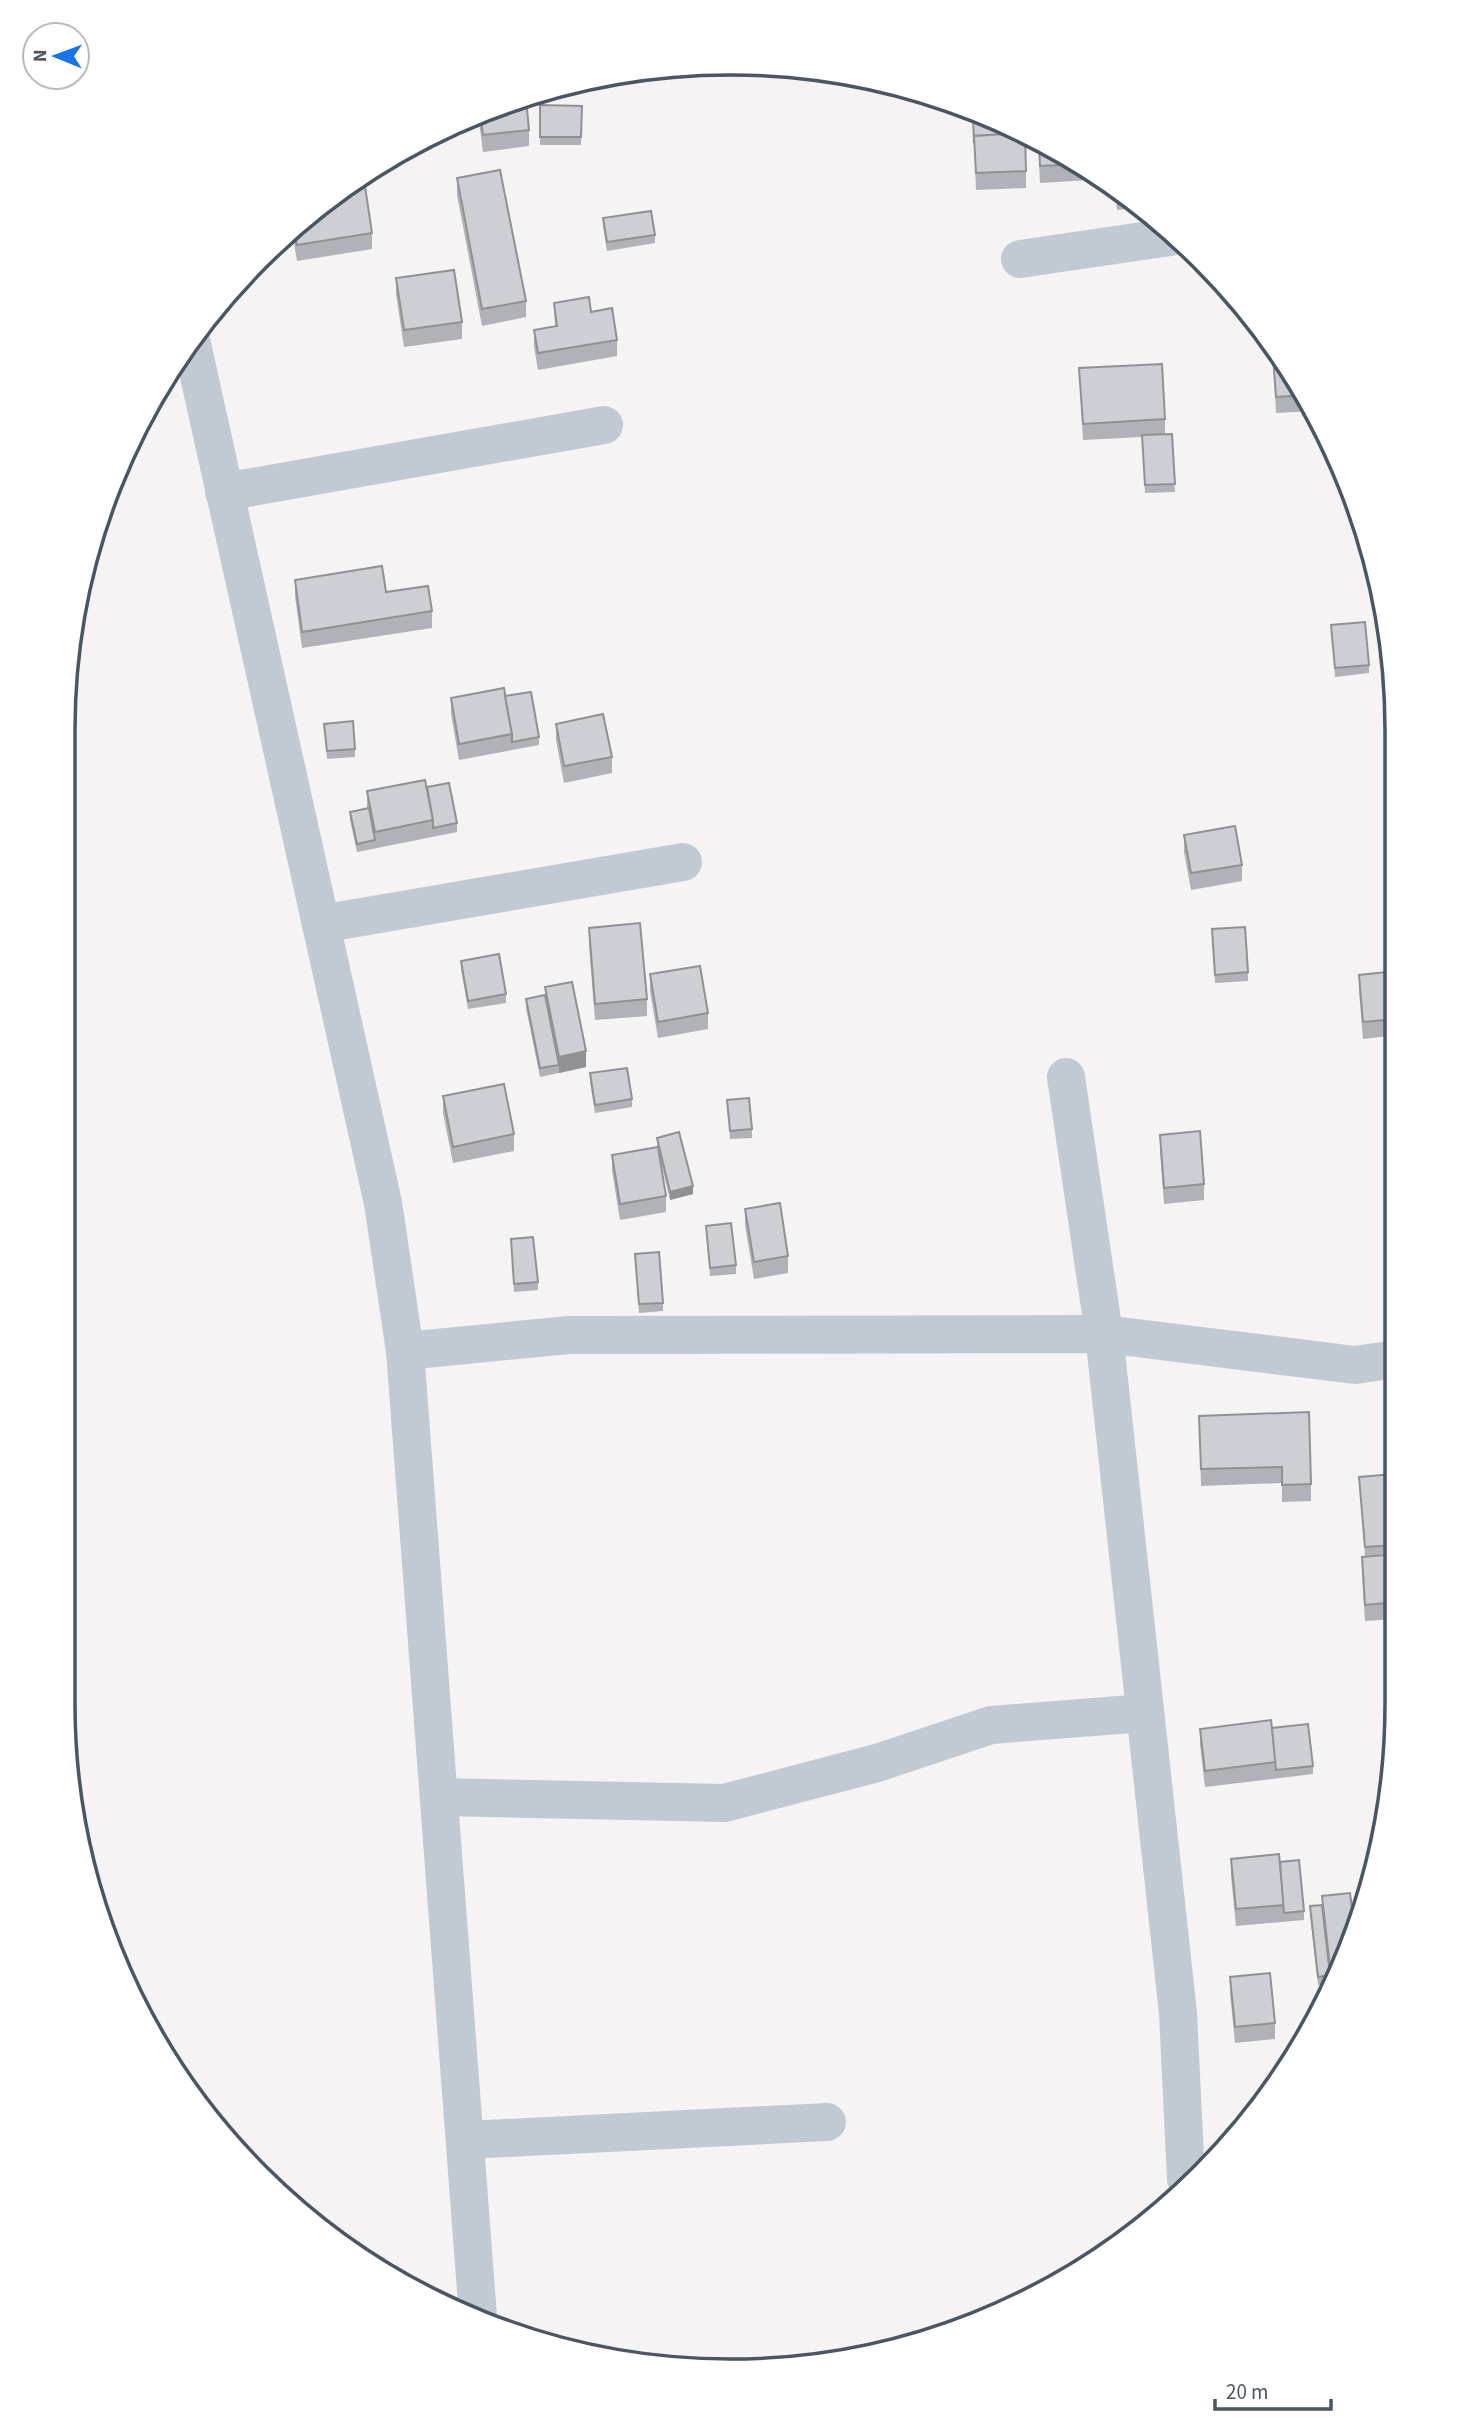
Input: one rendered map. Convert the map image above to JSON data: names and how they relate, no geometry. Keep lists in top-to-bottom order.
{
  "scale_bar": "20 m",
  "north": "left"
}
